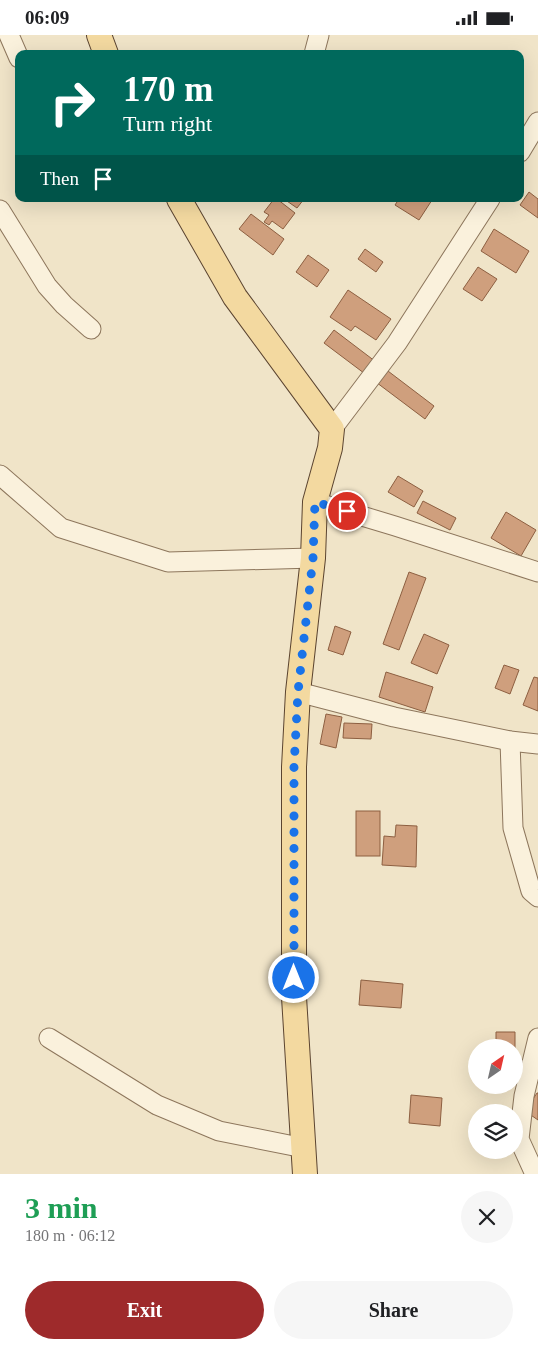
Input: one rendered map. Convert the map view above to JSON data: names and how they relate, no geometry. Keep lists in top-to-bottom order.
{
  "north": "top right",
  "page": {
    "status": "06:09",
    "turn": ["170 m", "Turn right"],
    "then": "Then",
    "heading": ["3 min", "180 m · 06:12"],
    "buttons": ["Exit", "Share"]
  }
}
